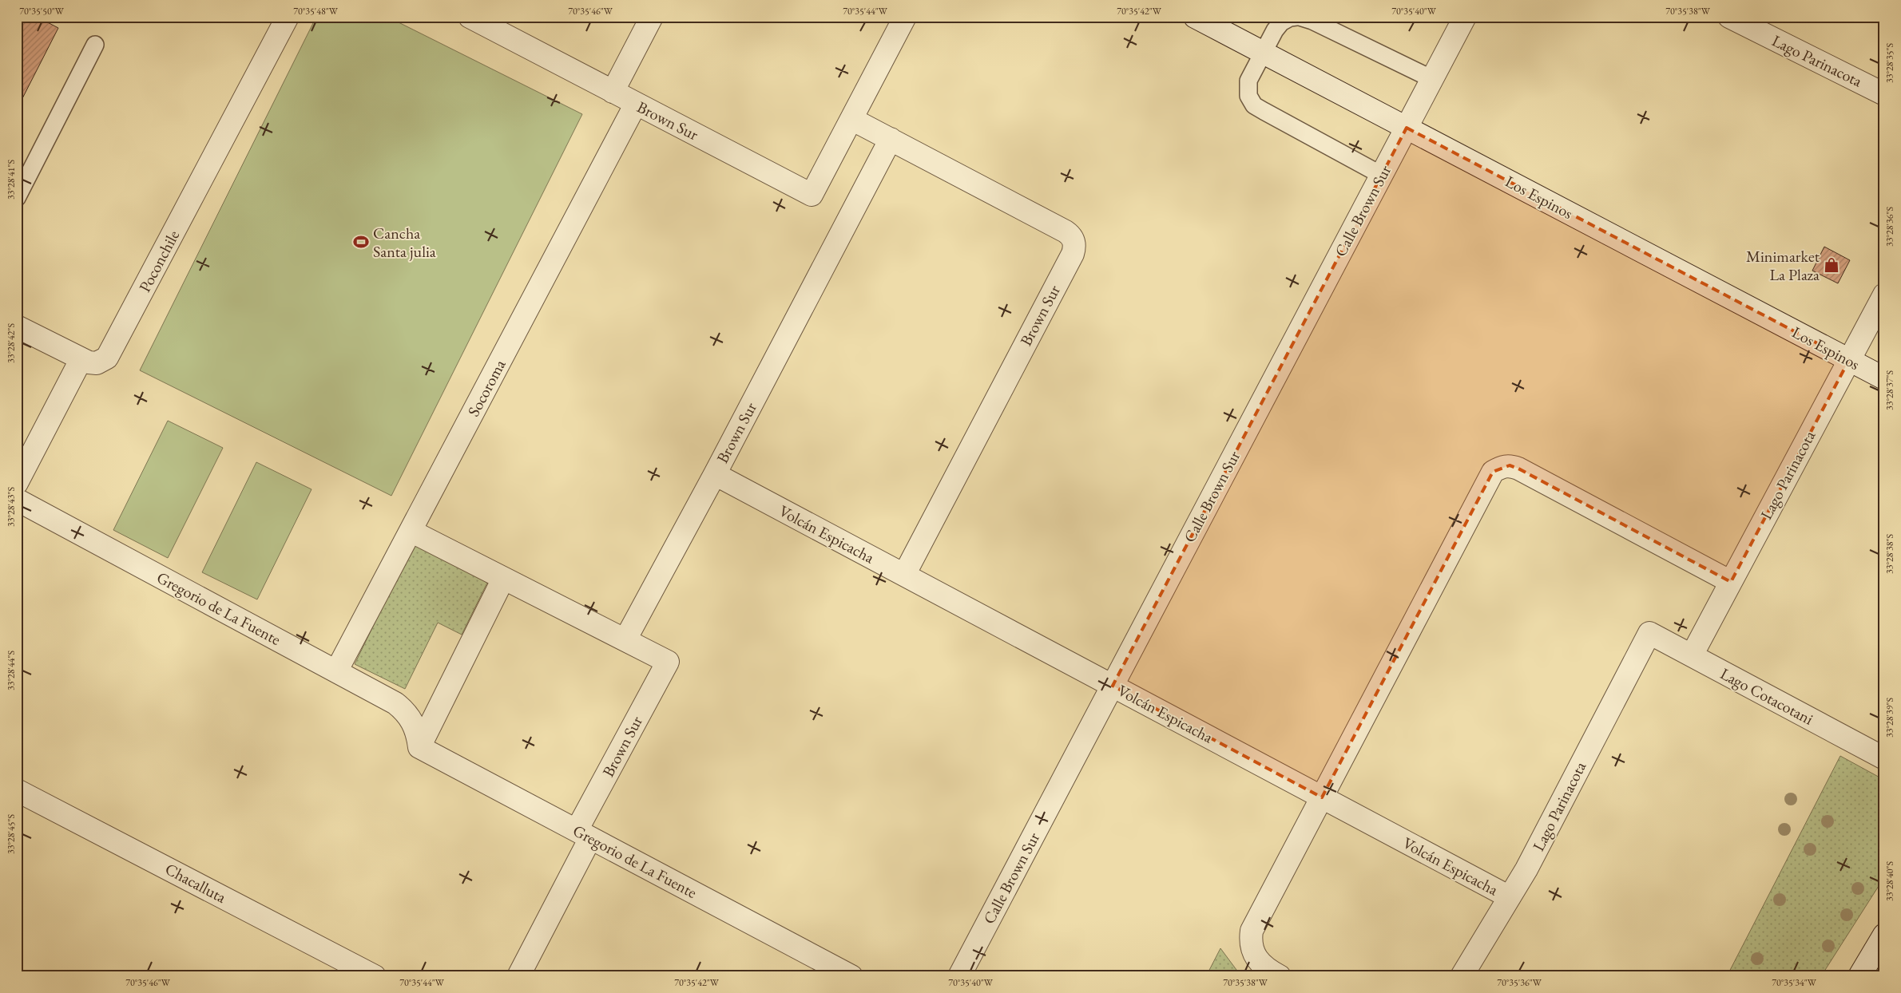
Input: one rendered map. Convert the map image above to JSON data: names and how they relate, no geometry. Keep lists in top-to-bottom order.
{
  "streets": {
    "street": [
      "Lago Parinacota",
      "Brown Sur",
      "Los Espinos",
      "Calle Brown Sur",
      "Poconchile",
      "Socoroma",
      "Volcán Espicacha",
      "Gregorio de La Fuente",
      "Lago Cotacotani",
      "Chacalluta"
    ]
  },
  "crossings": [
    ["Lago Parinacota", "Los Espinos"],
    ["Lago Parinacota", "Volcán Espicacha"],
    ["Lago Parinacota", "Lago Cotacotani"],
    ["Brown Sur", "Socoroma"],
    ["Brown Sur", "Volcán Espicacha"],
    ["Brown Sur", "Gregorio de La Fuente"],
    ["Los Espinos", "Calle Brown Sur"],
    ["Calle Brown Sur", "Volcán Espicacha"],
    ["Socoroma", "Gregorio de La Fuente"]
  ],
  "places": {
    "sports": ["Cancha Santa julia"],
    "shop": ["Minimarket La Plaza"]
  },
  "coordinates": [
    "70°35'50\"W",
    "70°35'48\"W",
    "70°35'46\"W",
    "70°35'44\"W",
    "70°35'42\"W",
    "70°35'40\"W",
    "70°35'38\"W",
    "33°28'35\"S",
    "33°28'41\"S",
    "33°28'36\"S",
    "33°28'42\"S",
    "33°28'37\"S",
    "33°28'43\"S",
    "33°28'38\"S",
    "33°28'44\"S",
    "33°28'39\"S",
    "33°28'45\"S",
    "33°28'40\"S",
    "70°35'36\"W",
    "70°35'34\"W"
  ]
}
